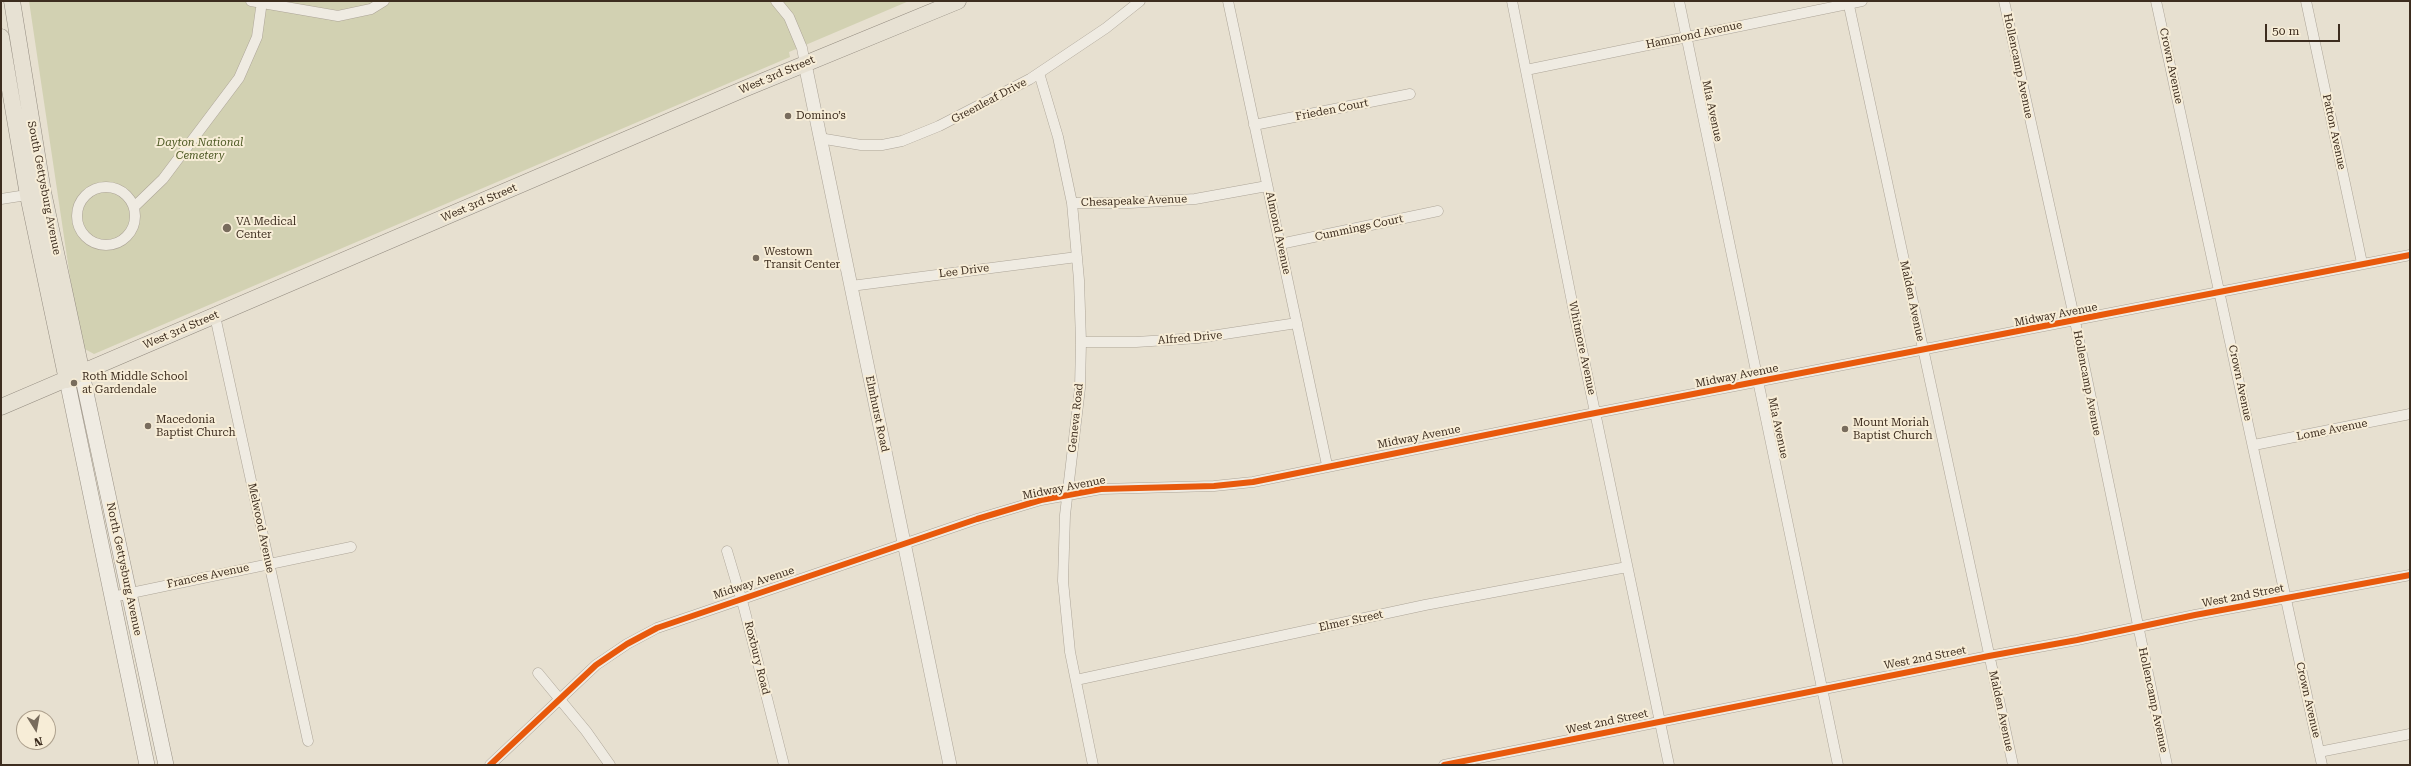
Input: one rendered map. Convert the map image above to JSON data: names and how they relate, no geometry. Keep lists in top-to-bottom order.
{
  "streets": {
    "main road": ["West 3rd Street", "South Gettysburg Avenue", "North Gettysburg Avenue"],
    "street": [
      "Hammond Avenue",
      "Hollencamp Avenue",
      "Crown Avenue",
      "Greenleaf Drive",
      "Frieden Court",
      "Mia Avenue",
      "Patton Avenue",
      "Chesapeake Avenue",
      "Cummings Court",
      "Almond Avenue",
      "Lee Drive",
      "Malden Avenue",
      "Midway Avenue",
      "Alfred Drive",
      "Whitmore Avenue",
      "Elmhurst Road",
      "Geneva Road",
      "Lome Avenue",
      "Melwood Avenue",
      "Frances Avenue",
      "West 2nd Street",
      "Elmer Street",
      "Roxbury Road"
    ]
  },
  "crossings": [
    ["Hammond Avenue", "Mia Avenue"],
    ["Hammond Avenue", "Malden Avenue"],
    ["Hammond Avenue", "Whitmore Avenue"],
    ["Hollencamp Avenue", "Midway Avenue"],
    ["Hollencamp Avenue", "West 2nd Street"],
    ["Crown Avenue", "Midway Avenue"],
    ["Crown Avenue", "Lome Avenue"],
    ["Crown Avenue", "West 2nd Street"],
    ["West 3rd Street", "South Gettysburg Avenue"],
    ["West 3rd Street", "Elmhurst Road"],
    ["West 3rd Street", "Melwood Avenue"],
    ["West 3rd Street", "North Gettysburg Avenue"],
    ["Greenleaf Drive", "Elmhurst Road"],
    ["Greenleaf Drive", "Geneva Road"],
    ["Frieden Court", "Almond Avenue"],
    ["Mia Avenue", "Midway Avenue"],
    ["Mia Avenue", "West 2nd Street"],
    ["Patton Avenue", "Midway Avenue"],
    ["South Gettysburg Avenue", "North Gettysburg Avenue"],
    ["Chesapeake Avenue", "Almond Avenue"],
    ["Chesapeake Avenue", "Geneva Road"],
    ["Cummings Court", "Almond Avenue"],
    ["Almond Avenue", "Midway Avenue"],
    ["Almond Avenue", "Alfred Drive"],
    ["Lee Drive", "Elmhurst Road"],
    ["Lee Drive", "Geneva Road"],
    ["Malden Avenue", "Midway Avenue"],
    ["Malden Avenue", "West 2nd Street"],
    ["Midway Avenue", "Whitmore Avenue"],
    ["Midway Avenue", "Elmhurst Road"],
    ["Midway Avenue", "Geneva Road"],
    ["Midway Avenue", "Roxbury Road"],
    ["Alfred Drive", "Geneva Road"],
    ["Whitmore Avenue", "West 2nd Street"],
    ["Whitmore Avenue", "Elmer Street"],
    ["Geneva Road", "Elmer Street"],
    ["Melwood Avenue", "Frances Avenue"],
    ["North Gettysburg Avenue", "Frances Avenue"]
  ],
  "parks": ["Dayton National Cemetery"],
  "places": [
    "Domino’s",
    "VA Medical Center",
    "Westown Transit Center",
    "Roth Middle School at Gardendale",
    "Macedonia Baptist Church",
    "Mount Moriah Baptist Church"
  ],
  "scale_bar": "50 m",
  "north": "bottom"
}
